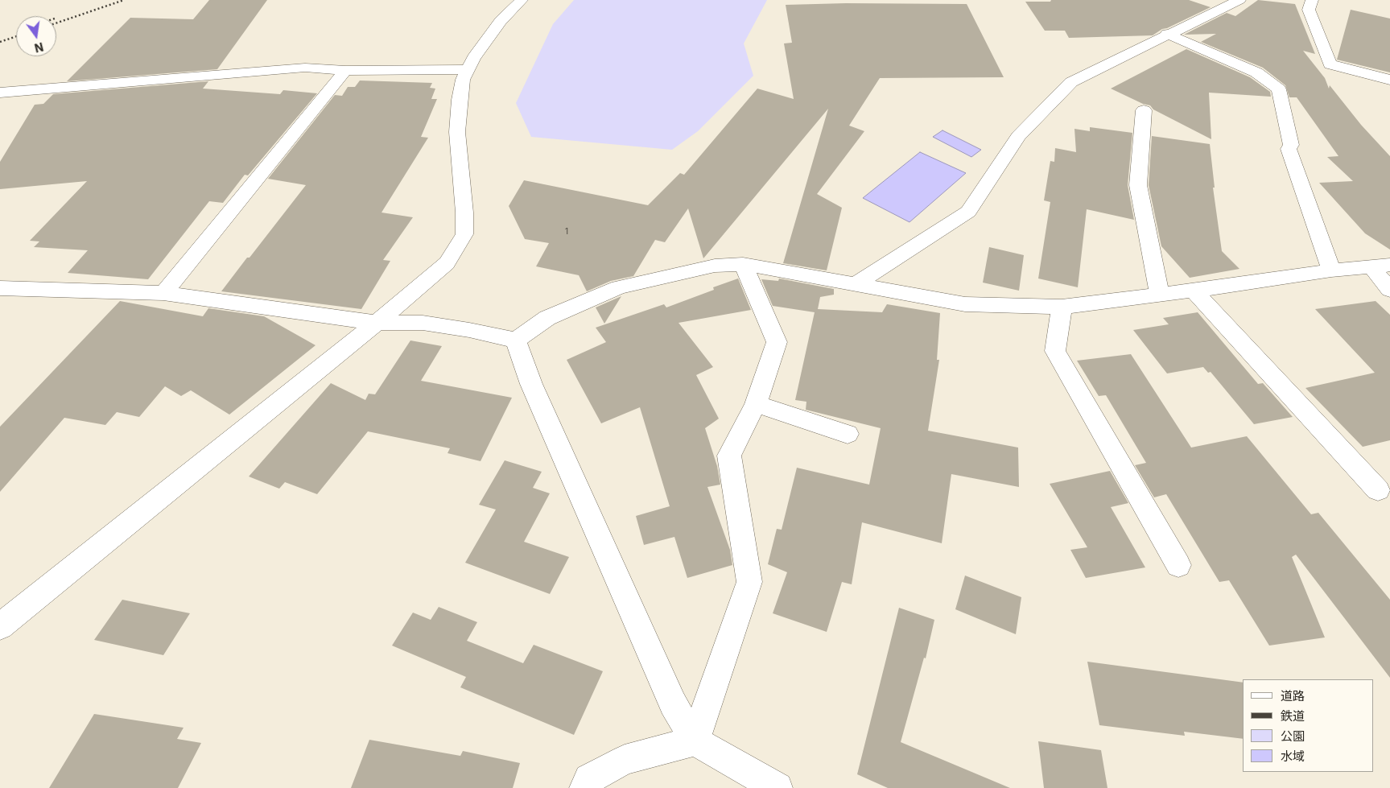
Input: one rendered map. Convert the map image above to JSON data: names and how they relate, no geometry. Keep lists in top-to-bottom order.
{
  "house_numbers": ["1"],
  "legend": [
    "道路",
    "鉄道",
    "公園",
    "水域"
  ],
  "north": "bottom"
}
